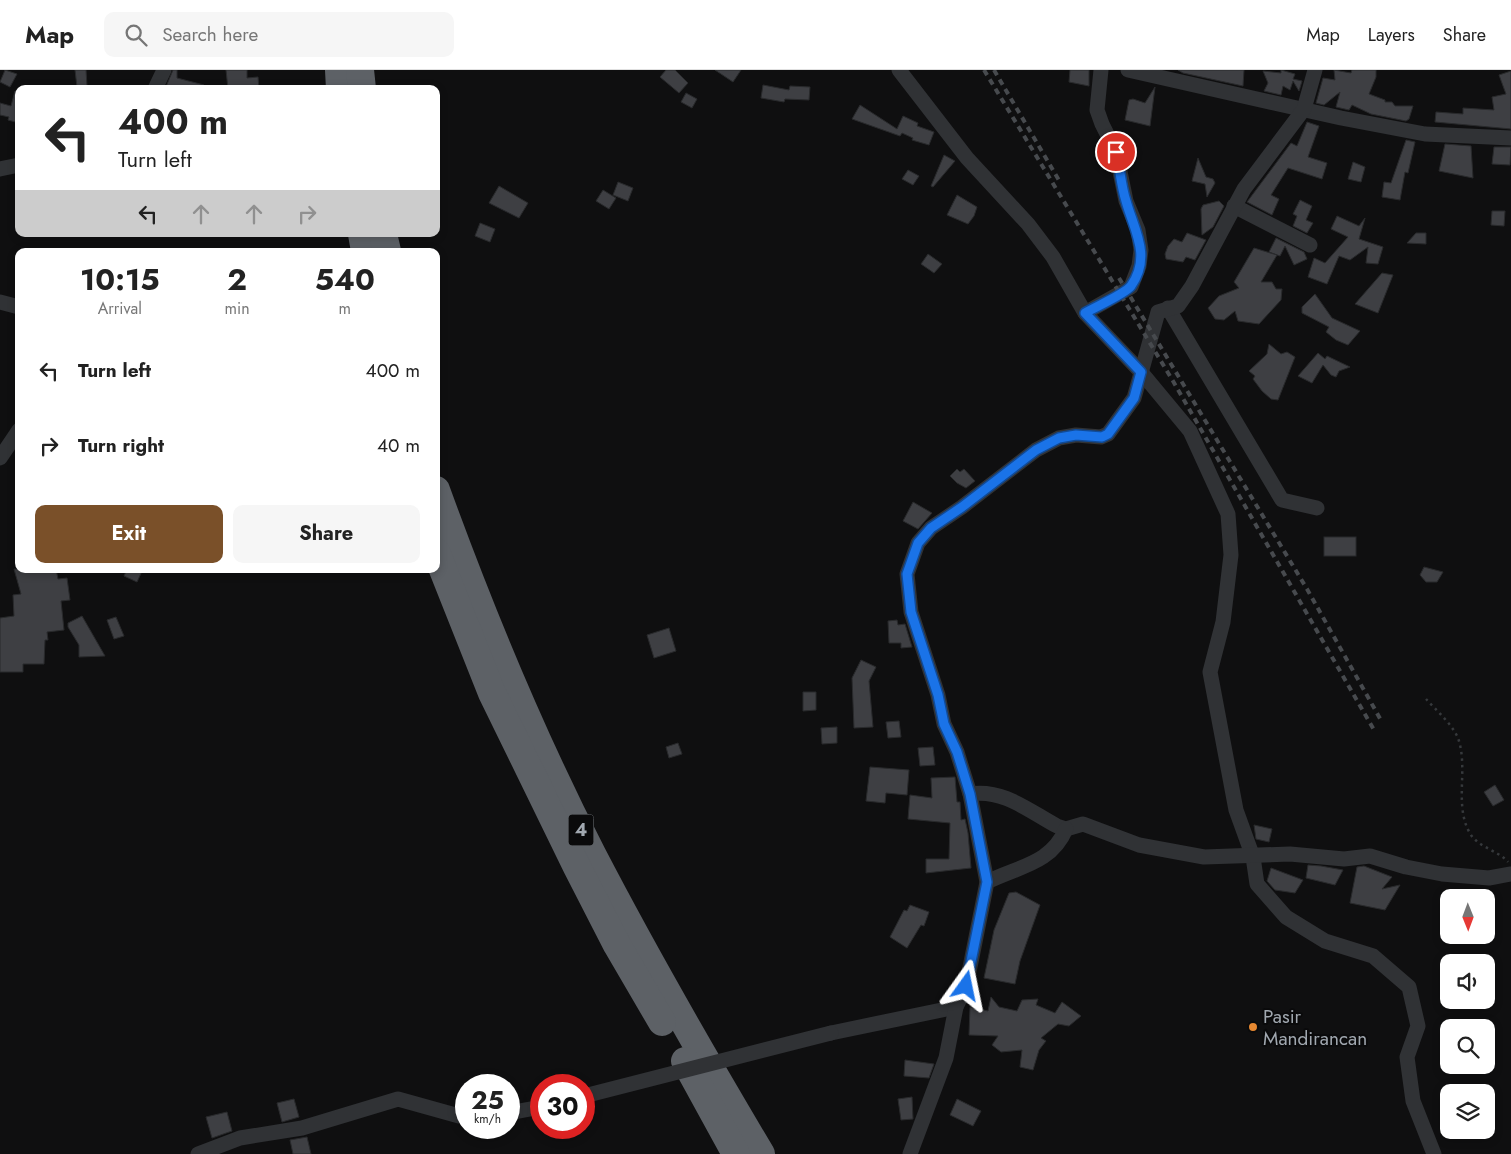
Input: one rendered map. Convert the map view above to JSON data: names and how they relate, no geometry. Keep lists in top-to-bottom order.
{
  "streets": {
    "highway": ["4"]
  },
  "places": ["Pasir Mandirancan"],
  "north": "bottom",
  "page": {
    "header": "Map",
    "search": "Search here",
    "nav": ["Map", "Layers", "Share"],
    "turn": ["400 m", "Turn left"],
    "eta": [
      "10:15",
      "Arrival",
      "2",
      "min",
      "540",
      "m"
    ],
    "list": [
      {
        "name": "Turn left",
        "value": "400 m"
      },
      {
        "name": "Turn right",
        "value": "40 m"
      }
    ],
    "buttons": ["Exit", "Share"],
    "speed": "25 km/h",
    "limit": "30"
  }
}
